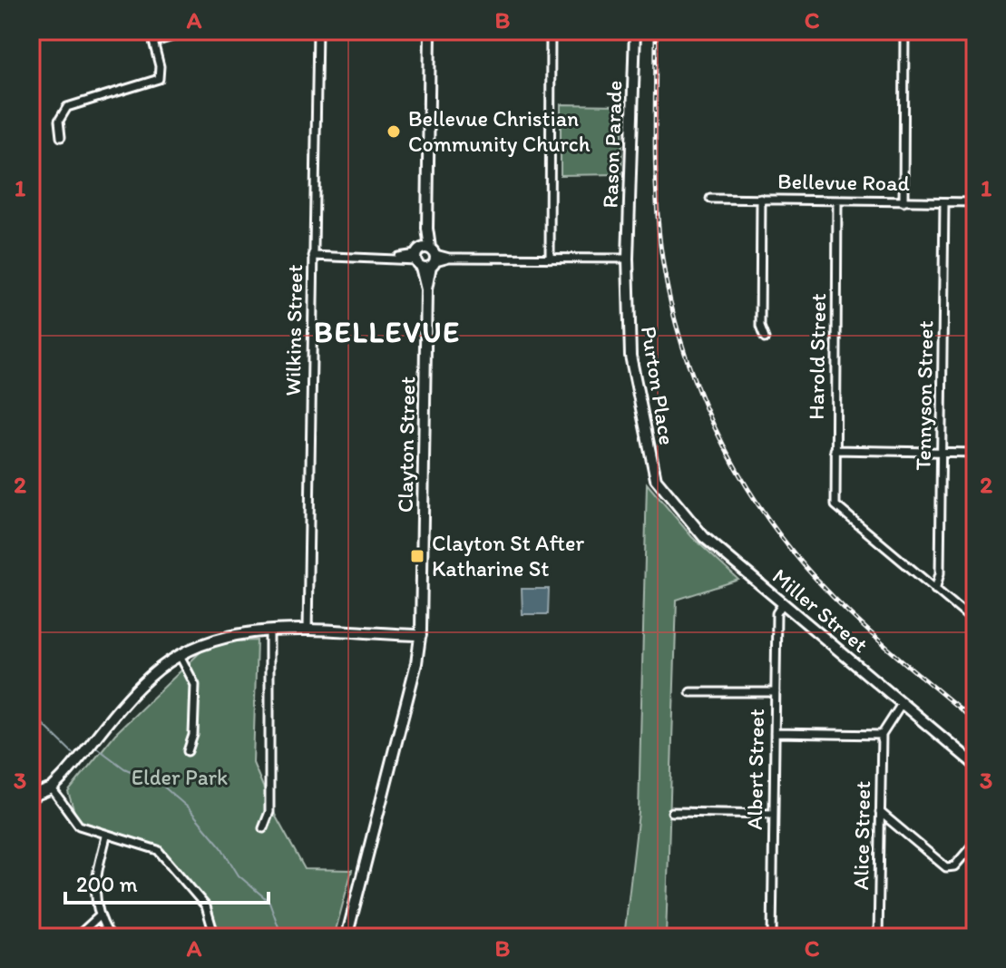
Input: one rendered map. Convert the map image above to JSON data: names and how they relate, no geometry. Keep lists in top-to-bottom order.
{
  "streets": {
    "main road": [
      "Rason Parade",
      "Purton Place",
      "Clayton Street",
      "Miller Street"
    ],
    "street": [
      "Bellevue Road",
      "Wilkins Street",
      "Harold Street",
      "Tennyson Street",
      "Albert Street",
      "Alice Street"
    ]
  },
  "crossings": [
    ["Rason Parade", "Purton Place"],
    ["Bellevue Road", "Harold Street"],
    ["Bellevue Road", "Tennyson Street"],
    ["Harold Street", "Tennyson Street"],
    ["Purton Place", "Miller Street"],
    ["Miller Street", "Albert Street"]
  ],
  "districts": ["BELLEVUE"],
  "parks": ["Elder Park"],
  "places": {
    "other": ["Bellevue Christian Community Church"],
    "transit": ["Clayton St After Katharine St"]
  },
  "scale_bar": "200 m",
  "grid": {
    "columns": ["A", "B", "C"],
    "rows": ["1", "2", "3"]
  }
}
